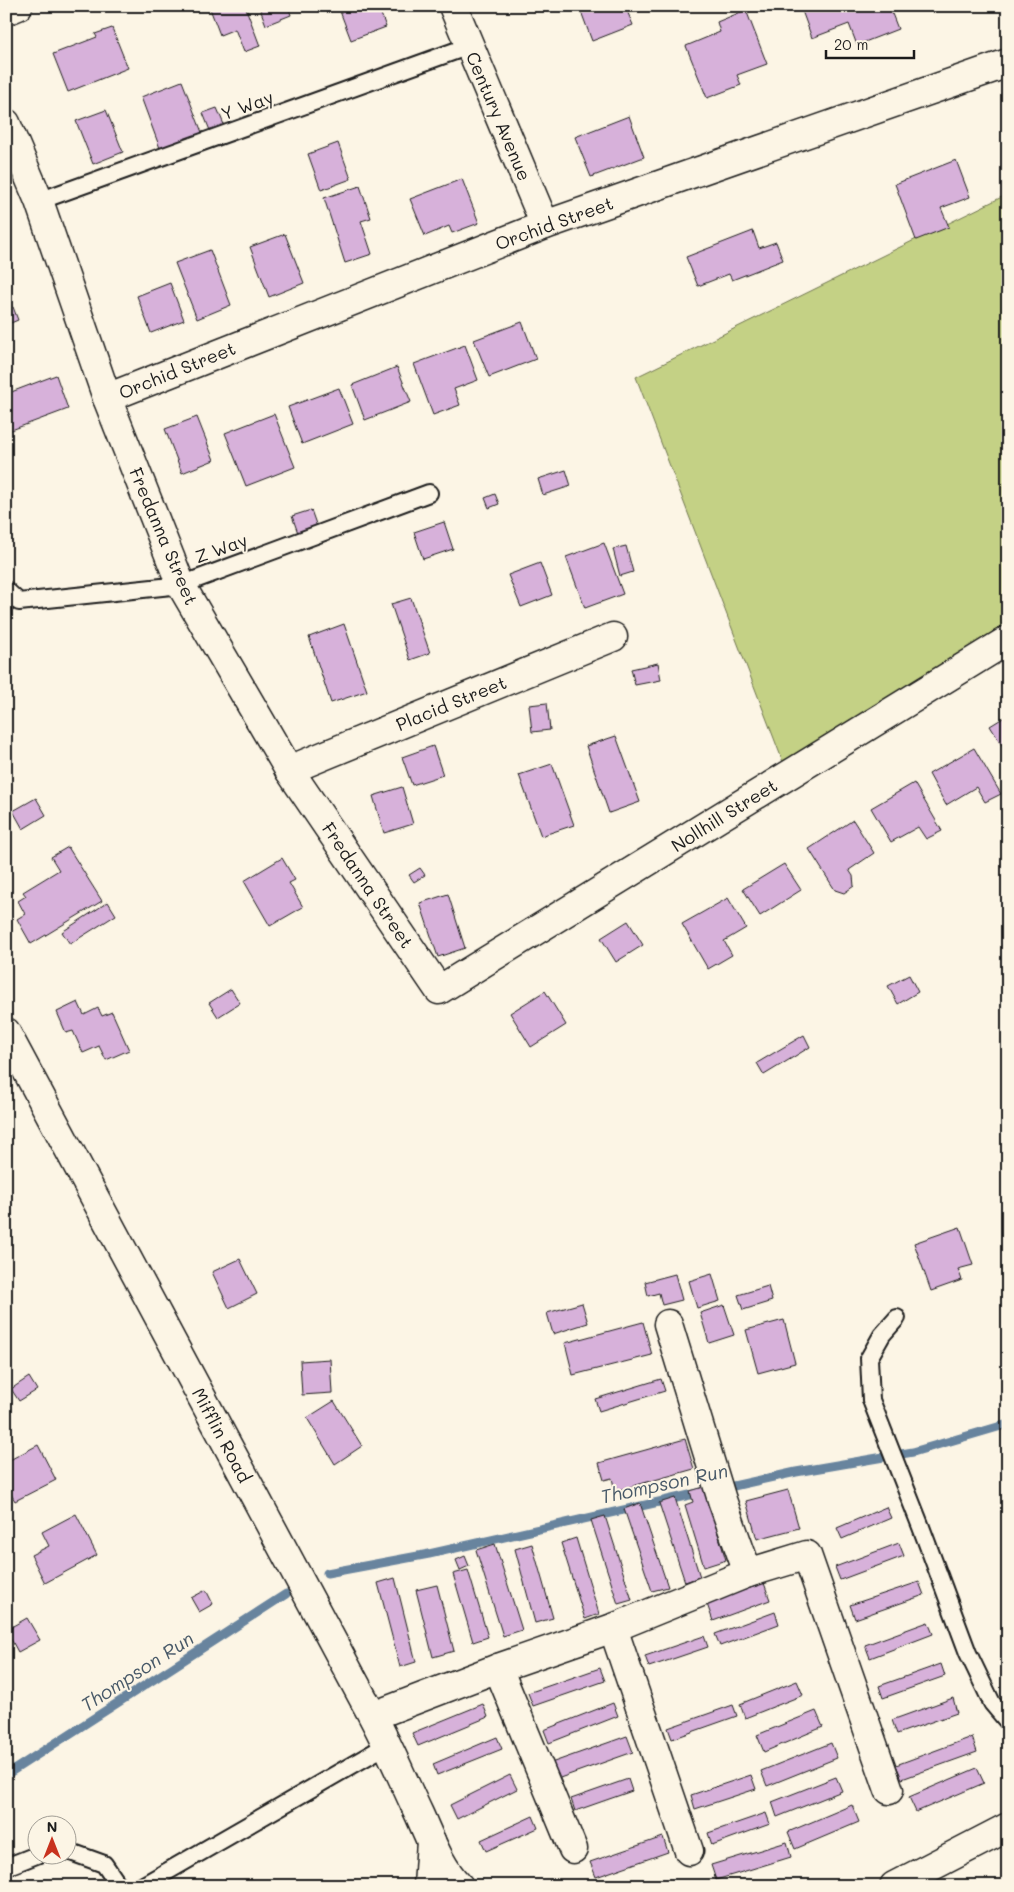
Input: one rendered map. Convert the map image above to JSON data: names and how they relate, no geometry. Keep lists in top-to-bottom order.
{
  "streets": {
    "street": [
      "Century Avenue",
      "Orchid Street",
      "Fredanna Street",
      "Placid Street",
      "Nollhill Street",
      "Mifflin Road"
    ],
    "lane": ["Y Way", "Z Way"]
  },
  "crossings": [
    ["Y Way", "Century Avenue"],
    ["Y Way", "Fredanna Street"],
    ["Century Avenue", "Orchid Street"],
    ["Orchid Street", "Fredanna Street"],
    ["Fredanna Street", "Z Way"],
    ["Fredanna Street", "Placid Street"],
    ["Fredanna Street", "Nollhill Street"]
  ],
  "water": ["Thompson Run"],
  "scale_bar": "20 m",
  "north": "top"
}
